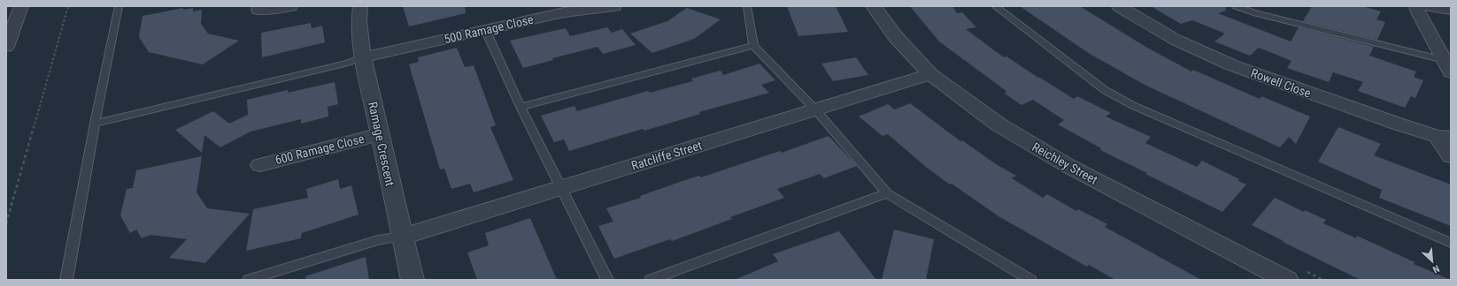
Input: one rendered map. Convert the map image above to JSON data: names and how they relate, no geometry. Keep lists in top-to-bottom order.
{
  "streets": {
    "street": [
      "500 Ramage Close",
      "Rowell Close",
      "Ramage Crescent",
      "600 Ramage Close",
      "Ratcliffe Street",
      "Reichley Street"
    ]
  },
  "crossings": [
    ["500 Ramage Close", "Ramage Crescent"],
    ["Ramage Crescent", "600 Ramage Close"],
    ["Ramage Crescent", "Ratcliffe Street"],
    ["Ratcliffe Street", "Reichley Street"]
  ],
  "north": "bottom right"
}
